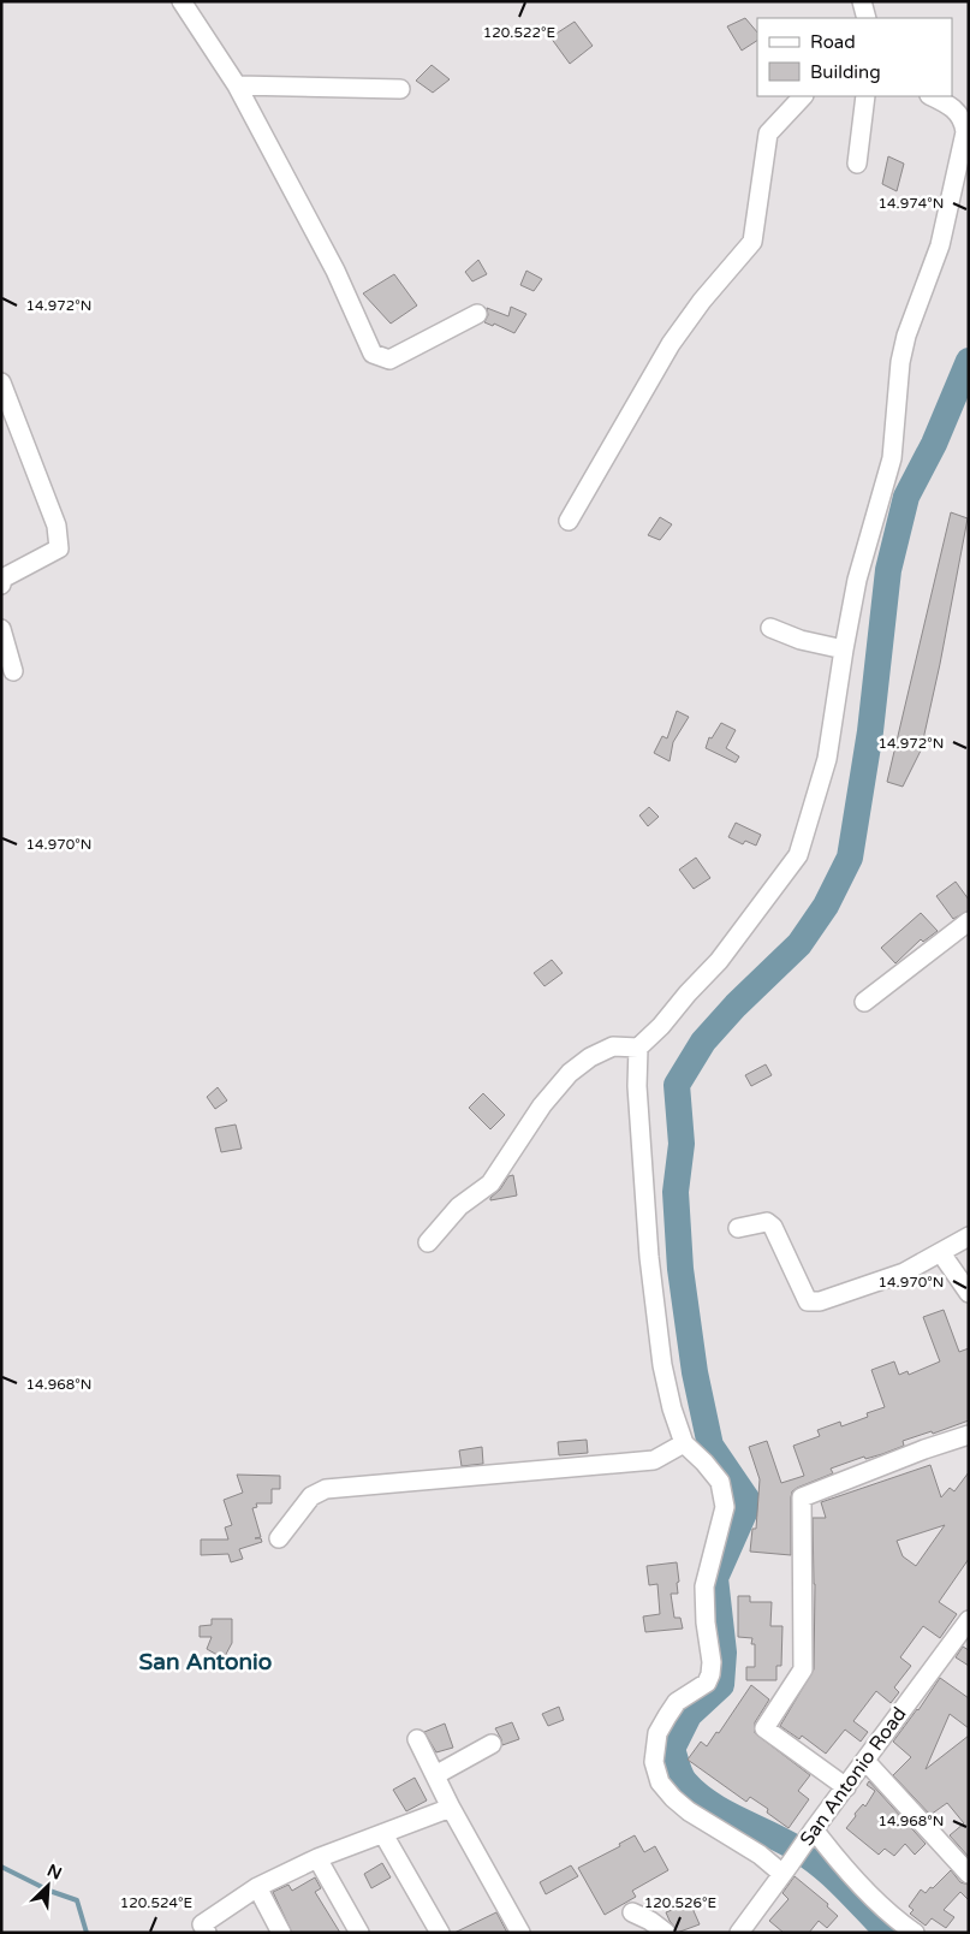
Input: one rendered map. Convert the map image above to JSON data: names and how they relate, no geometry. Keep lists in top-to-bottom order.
{
  "streets": {
    "street": ["San Antonio Road"]
  },
  "districts": ["San Antonio"],
  "legend": ["Road", "Building"],
  "north": "top right",
  "coordinates": [
    "120.522°E",
    "14.974°N",
    "14.972°N",
    "14.970°N",
    "14.968°N",
    "120.524°E",
    "120.526°E"
  ]
}
